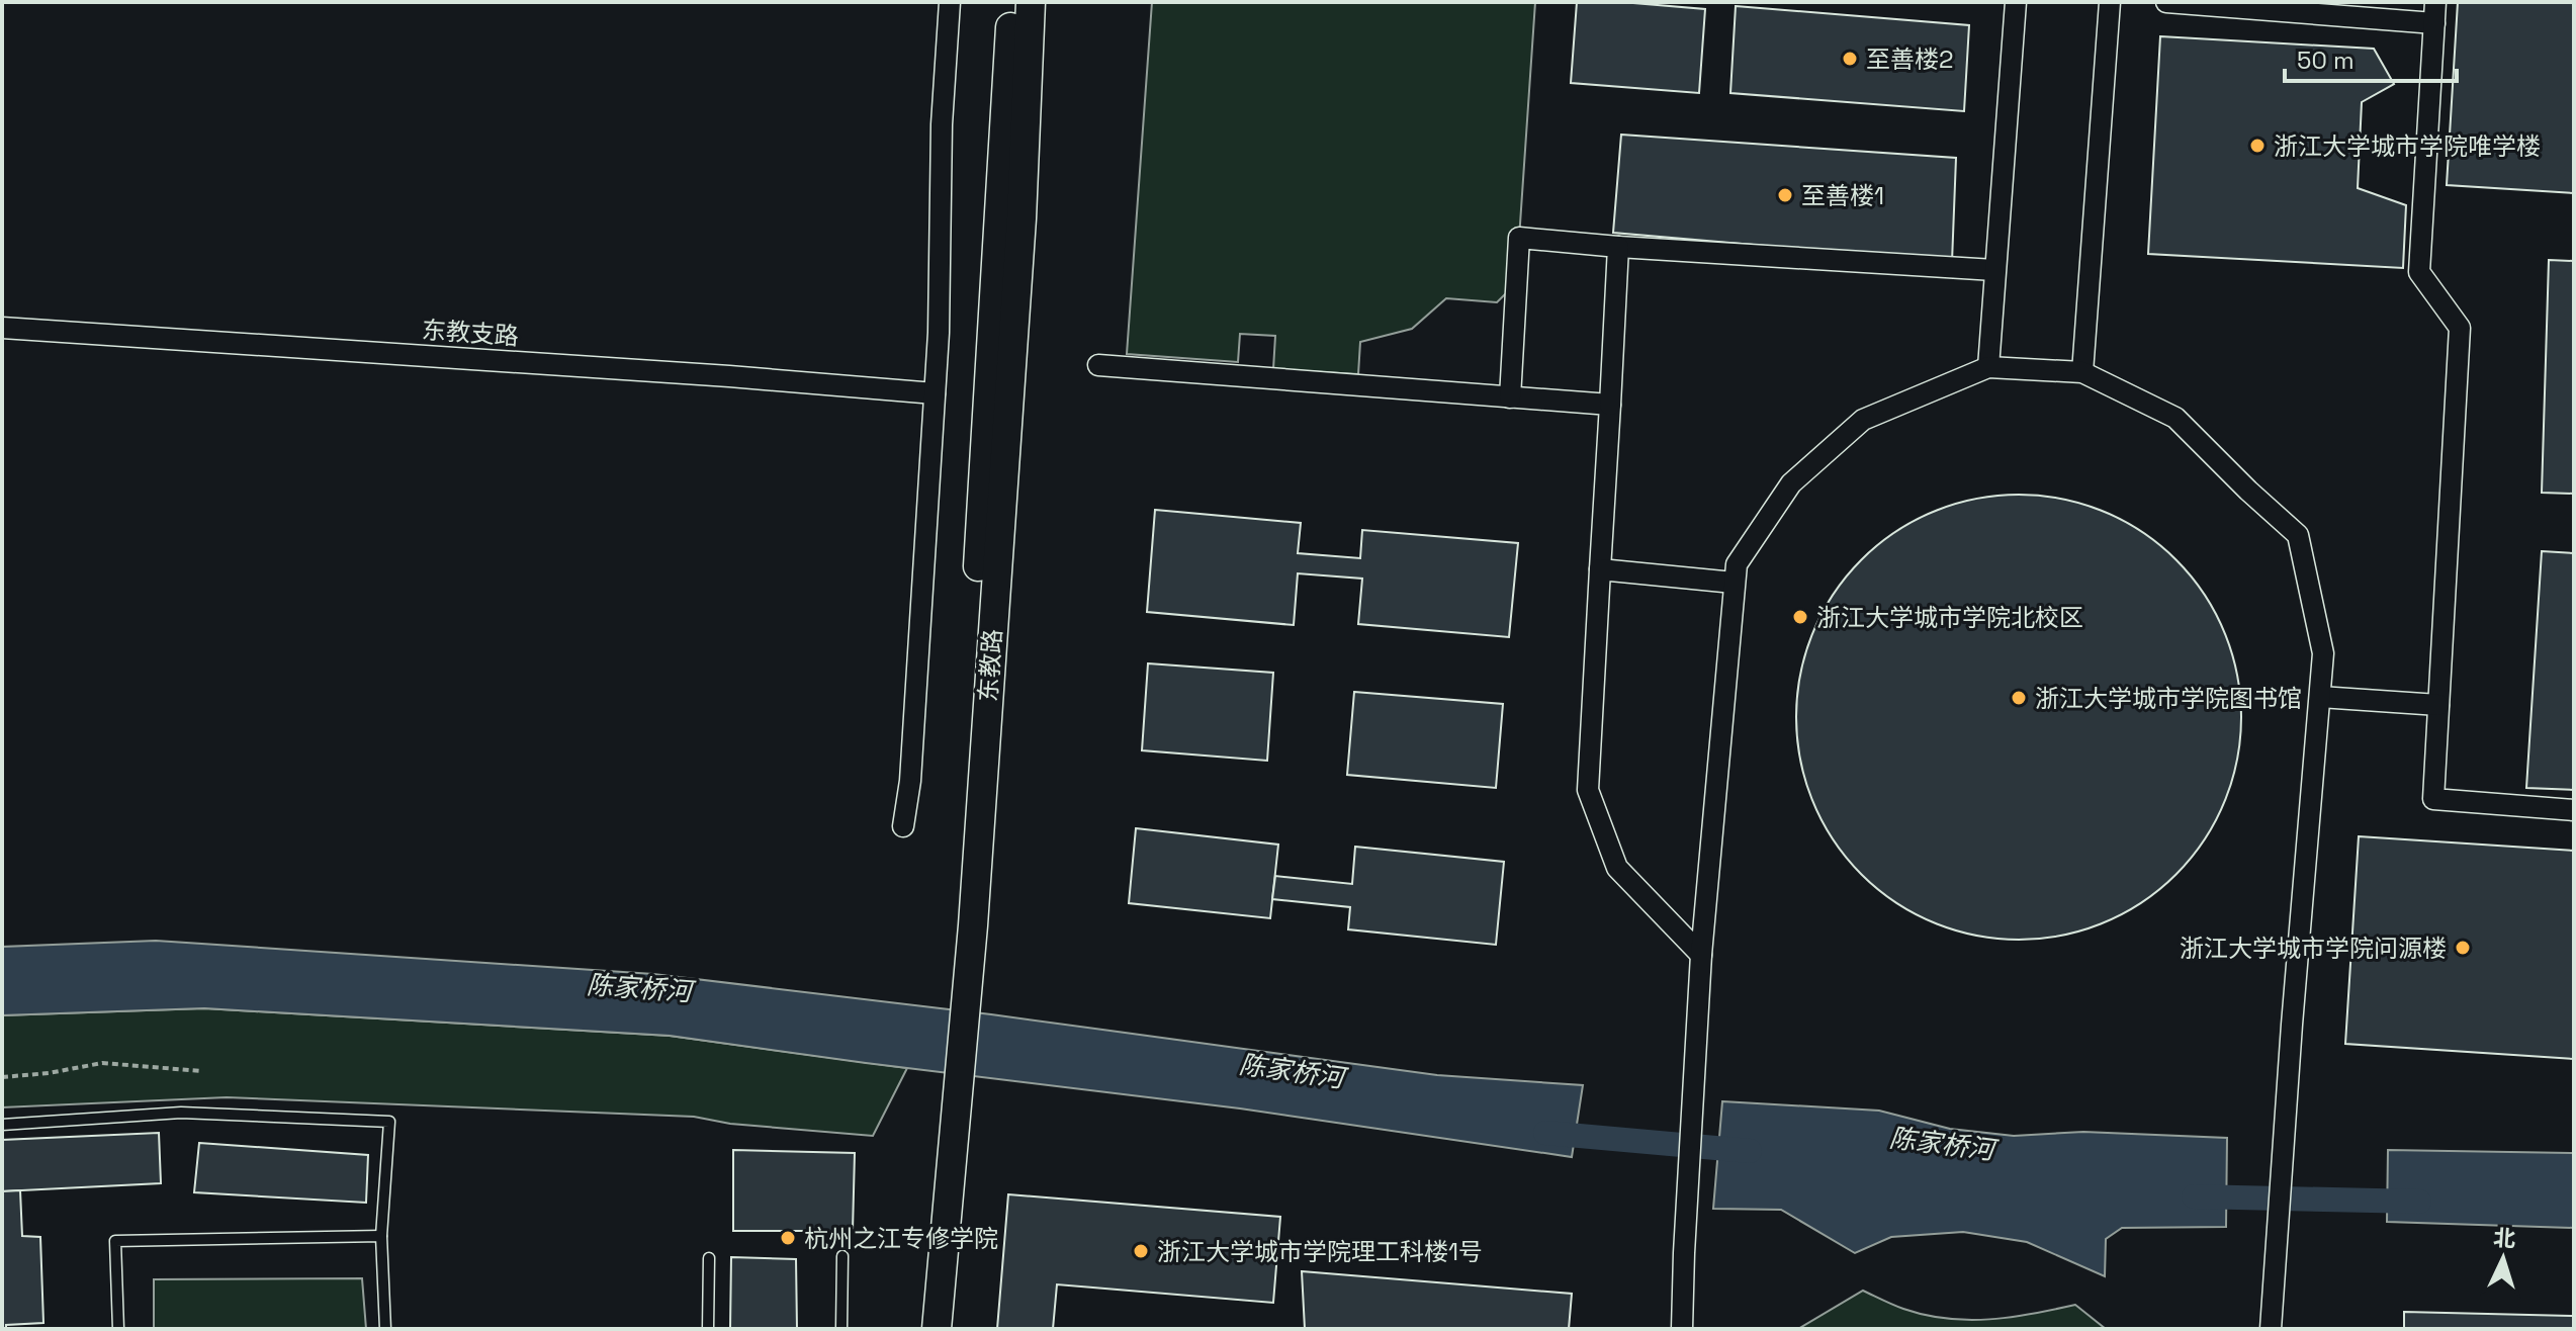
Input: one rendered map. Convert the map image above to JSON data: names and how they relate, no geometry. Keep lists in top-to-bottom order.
{
  "streets": {
    "street": ["东教支路", "东教路"]
  },
  "water": ["陈家桥河"],
  "places": [
    "至善楼2",
    "浙江大学城市学院唯学楼",
    "至善楼1",
    "浙江大学城市学院北校区",
    "浙江大学城市学院图书馆",
    "浙江大学城市学院问源楼",
    "杭州之江专修学院",
    "浙江大学城市学院理工科楼1号"
  ],
  "scale_bar": "50 m",
  "north": "top"
}
